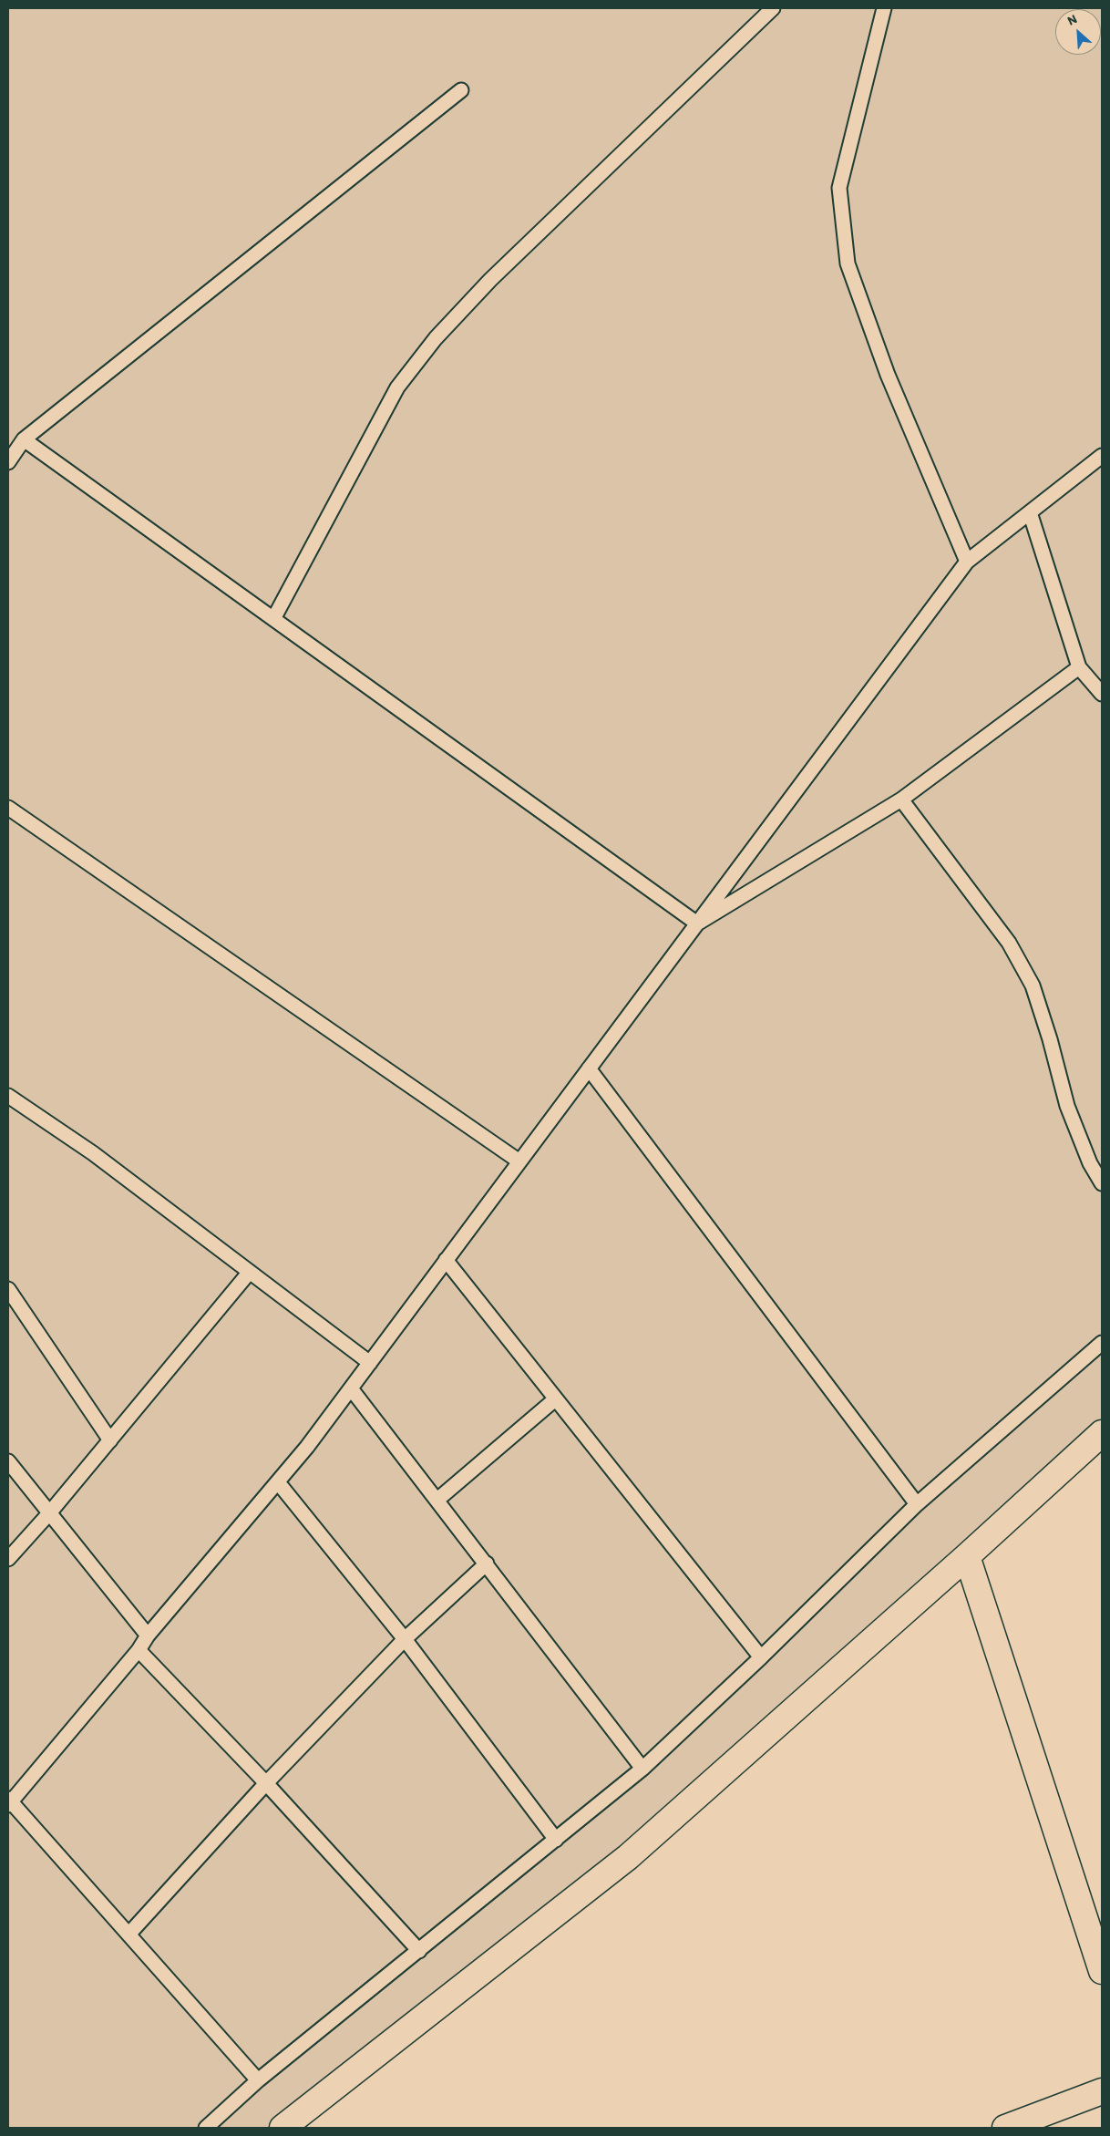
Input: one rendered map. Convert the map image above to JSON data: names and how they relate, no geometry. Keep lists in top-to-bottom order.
{
  "north": "top left"
}
